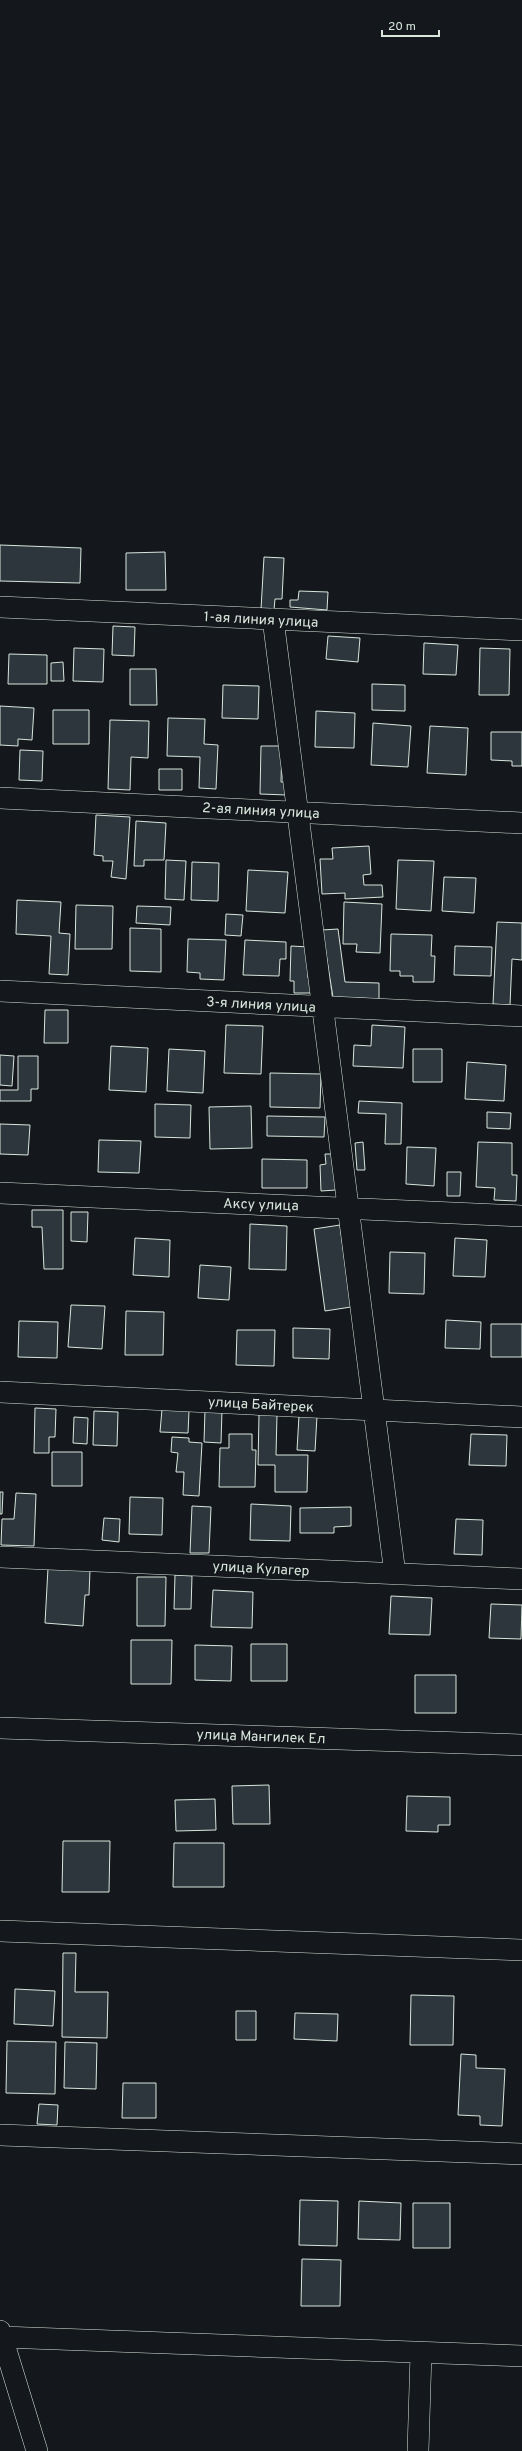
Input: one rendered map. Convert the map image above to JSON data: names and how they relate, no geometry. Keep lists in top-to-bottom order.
{
  "streets": {
    "street": [
      "1-ая линия улица",
      "2-ая линия улица",
      "3-я линия улица",
      "Аксу улица",
      "улица Байтерек",
      "улица Кулагер",
      "улица Мангилек Ел"
    ]
  },
  "scale_bar": "20 m"
}
